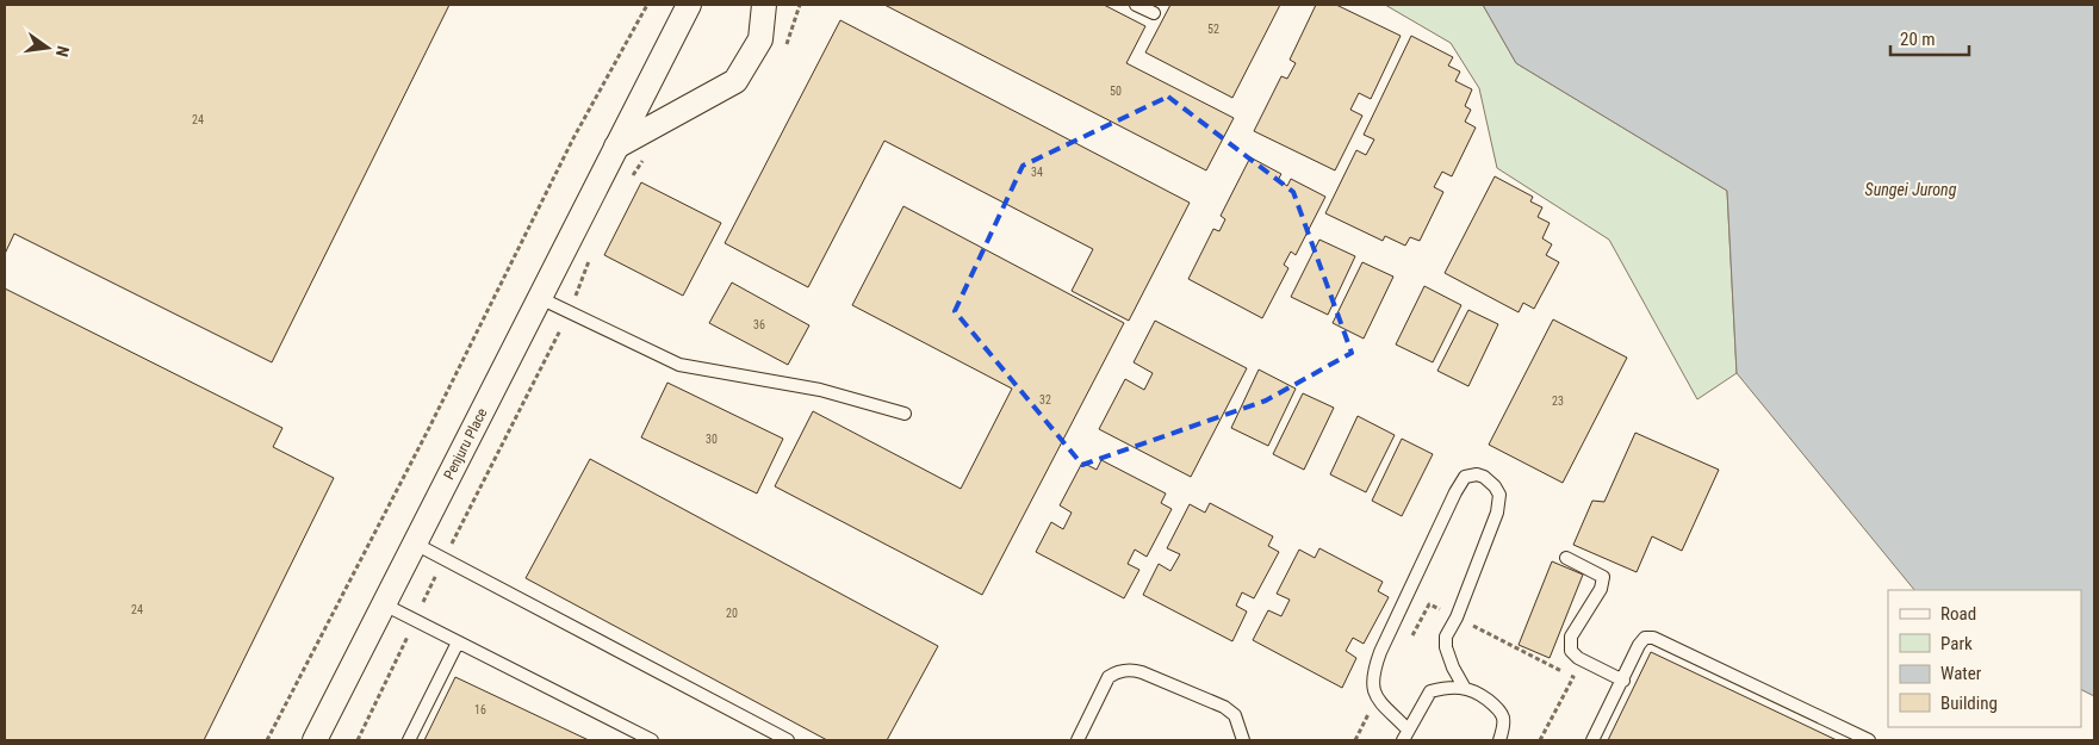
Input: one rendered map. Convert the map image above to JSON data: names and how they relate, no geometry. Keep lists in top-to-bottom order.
{
  "streets": {
    "street": ["Penjuru Place"]
  },
  "water": ["Sungei Jurong"],
  "house_numbers": [
    "52",
    "50",
    "24",
    "34",
    "36",
    "32",
    "23",
    "30",
    "24",
    "20",
    "16"
  ],
  "legend": [
    "Road",
    "Park",
    "Water",
    "Building"
  ],
  "scale_bar": "20 m",
  "north": "right"
}
